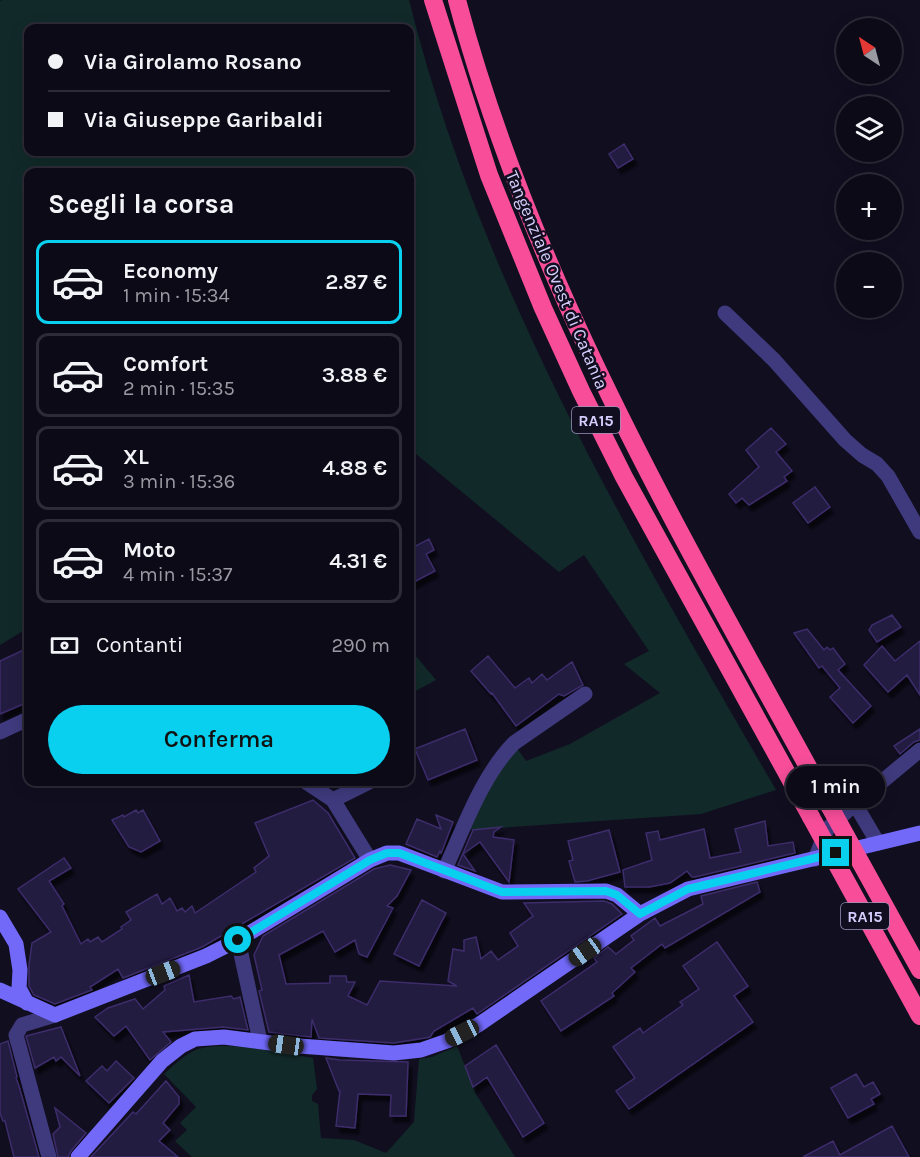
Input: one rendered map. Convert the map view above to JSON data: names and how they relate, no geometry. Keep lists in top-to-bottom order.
{
  "streets": {
    "highway": ["Tangenziale Ovest di Catania", "RA15"]
  },
  "north": "top left",
  "page": {
    "map_buttons": ["+", "−"],
    "banner": ["Via Girolamo Rosano", "Via Giuseppe Garibaldi"],
    "heading": "Scegli la corsa",
    "list": [
      {
        "name": "Economy",
        "note": "1 min · 15:34",
        "value": "2.87 €"
      },
      {
        "name": "Comfort",
        "note": "2 min · 15:35",
        "value": "3.88 €"
      },
      {
        "name": "XL",
        "note": "3 min · 15:36",
        "value": "4.88 €"
      },
      {
        "name": "Moto",
        "note": "4 min · 15:37",
        "value": "4.31 €"
      }
    ],
    "pay": ["Contanti", "290 m"],
    "buttons": "Conferma",
    "bubble": "1 min"
  }
}
